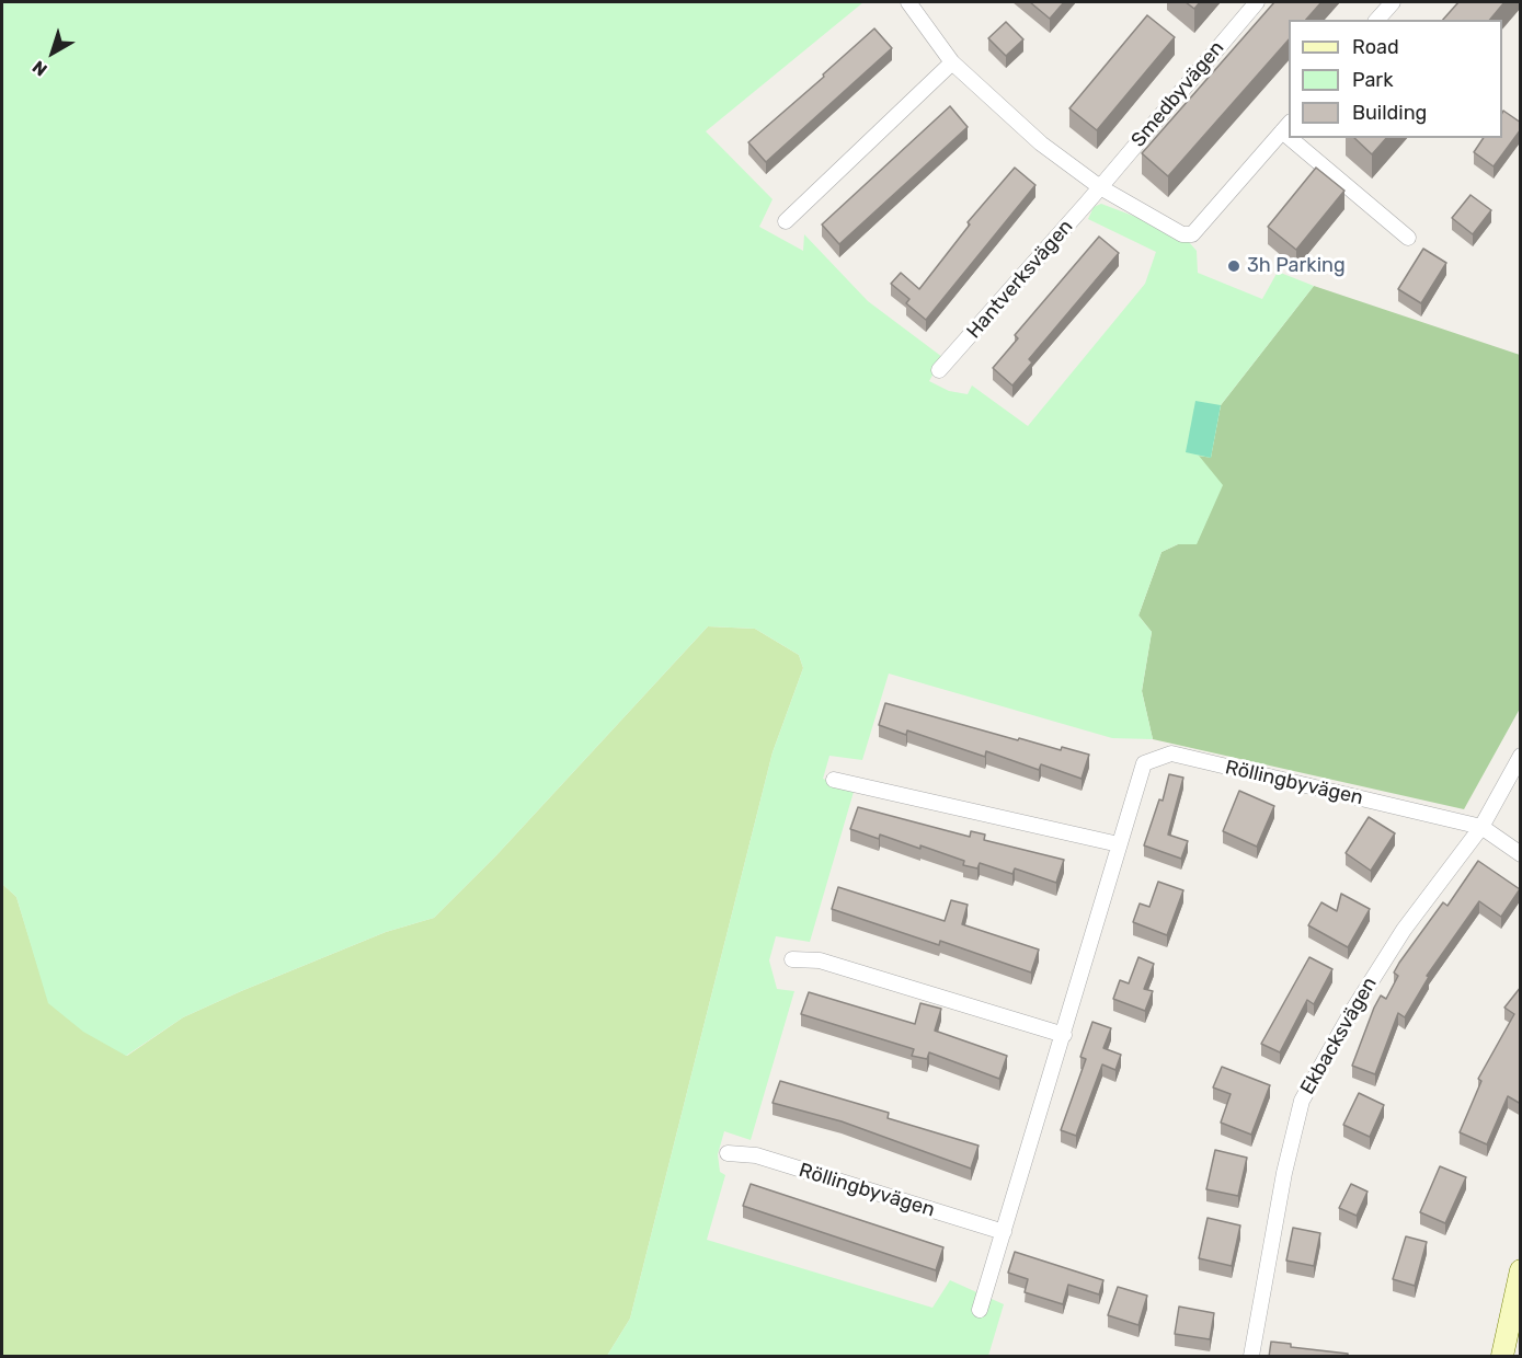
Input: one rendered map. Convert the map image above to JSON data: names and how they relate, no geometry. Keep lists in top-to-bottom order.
{
  "streets": {
    "street": [
      "Smedbyvägen",
      "Hantverksvägen",
      "Röllingbyvägen",
      "Ekbacksvägen"
    ]
  },
  "crossings": [
    ["Smedbyvägen", "Hantverksvägen"],
    ["Röllingbyvägen", "Ekbacksvägen"]
  ],
  "places": ["3h Parking"],
  "legend": ["Road", "Park", "Building"],
  "north": "bottom left"
}
